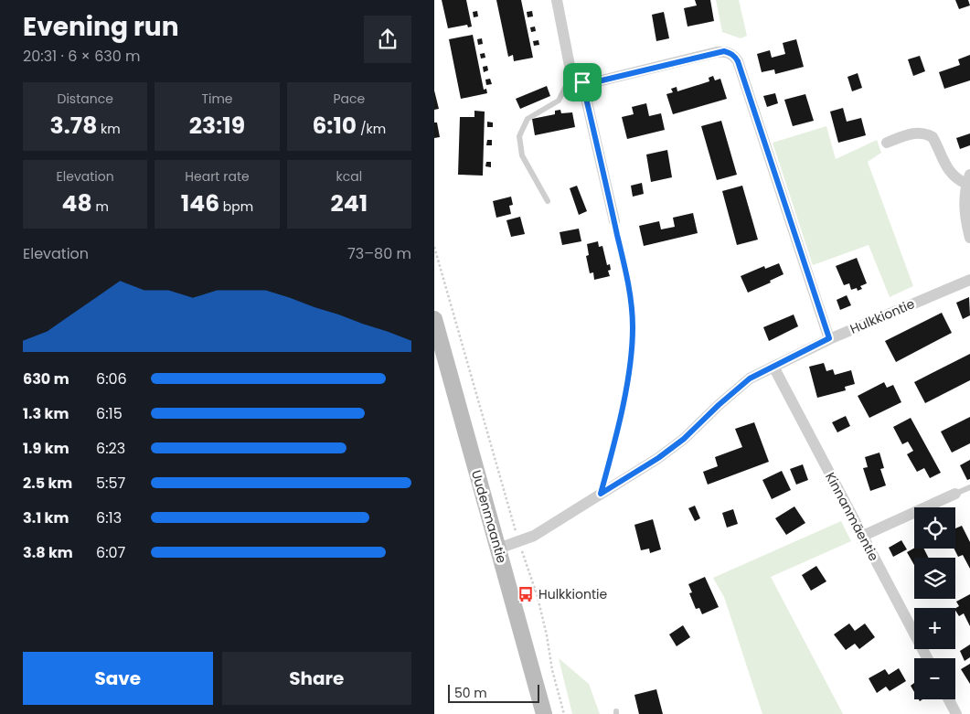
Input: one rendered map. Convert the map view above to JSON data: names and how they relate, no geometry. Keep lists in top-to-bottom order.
{
  "streets": {
    "main road": ["Uudenmaantie"],
    "street": ["Hulkkiontie", "Kinnanmäentie"]
  },
  "crossings": [
    ["Hulkkiontie", "Uudenmaantie"],
    ["Hulkkiontie", "Kinnanmäentie"]
  ],
  "places": {
    "bus stop": ["Hulkkiontie"]
  },
  "scale_bar": "50 m",
  "page": {
    "heading": ["Evening run", "20:31 · 6 × 630 m"],
    "stats": [
      ["Distance", "3.78 km"],
      ["Time", "23:19"],
      ["Pace", "6:10 /km"],
      ["Elevation", "48 m"],
      ["Heart rate", "146 bpm"],
      ["kcal", "241"]
    ],
    "chart": ["Elevation", "73–80 m"],
    "list": [
      {
        "name": "630 m",
        "note": "6:06"
      },
      {
        "name": "1.3 km",
        "note": "6:15"
      },
      {
        "name": "1.9 km",
        "note": "6:23"
      },
      {
        "name": "2.5 km",
        "note": "5:57"
      },
      {
        "name": "3.1 km",
        "note": "6:13"
      },
      {
        "name": "3.8 km",
        "note": "6:07"
      }
    ],
    "map_buttons": ["+", "−"],
    "buttons": ["Save", "Share"],
    "scale": "50 m"
  }
}
